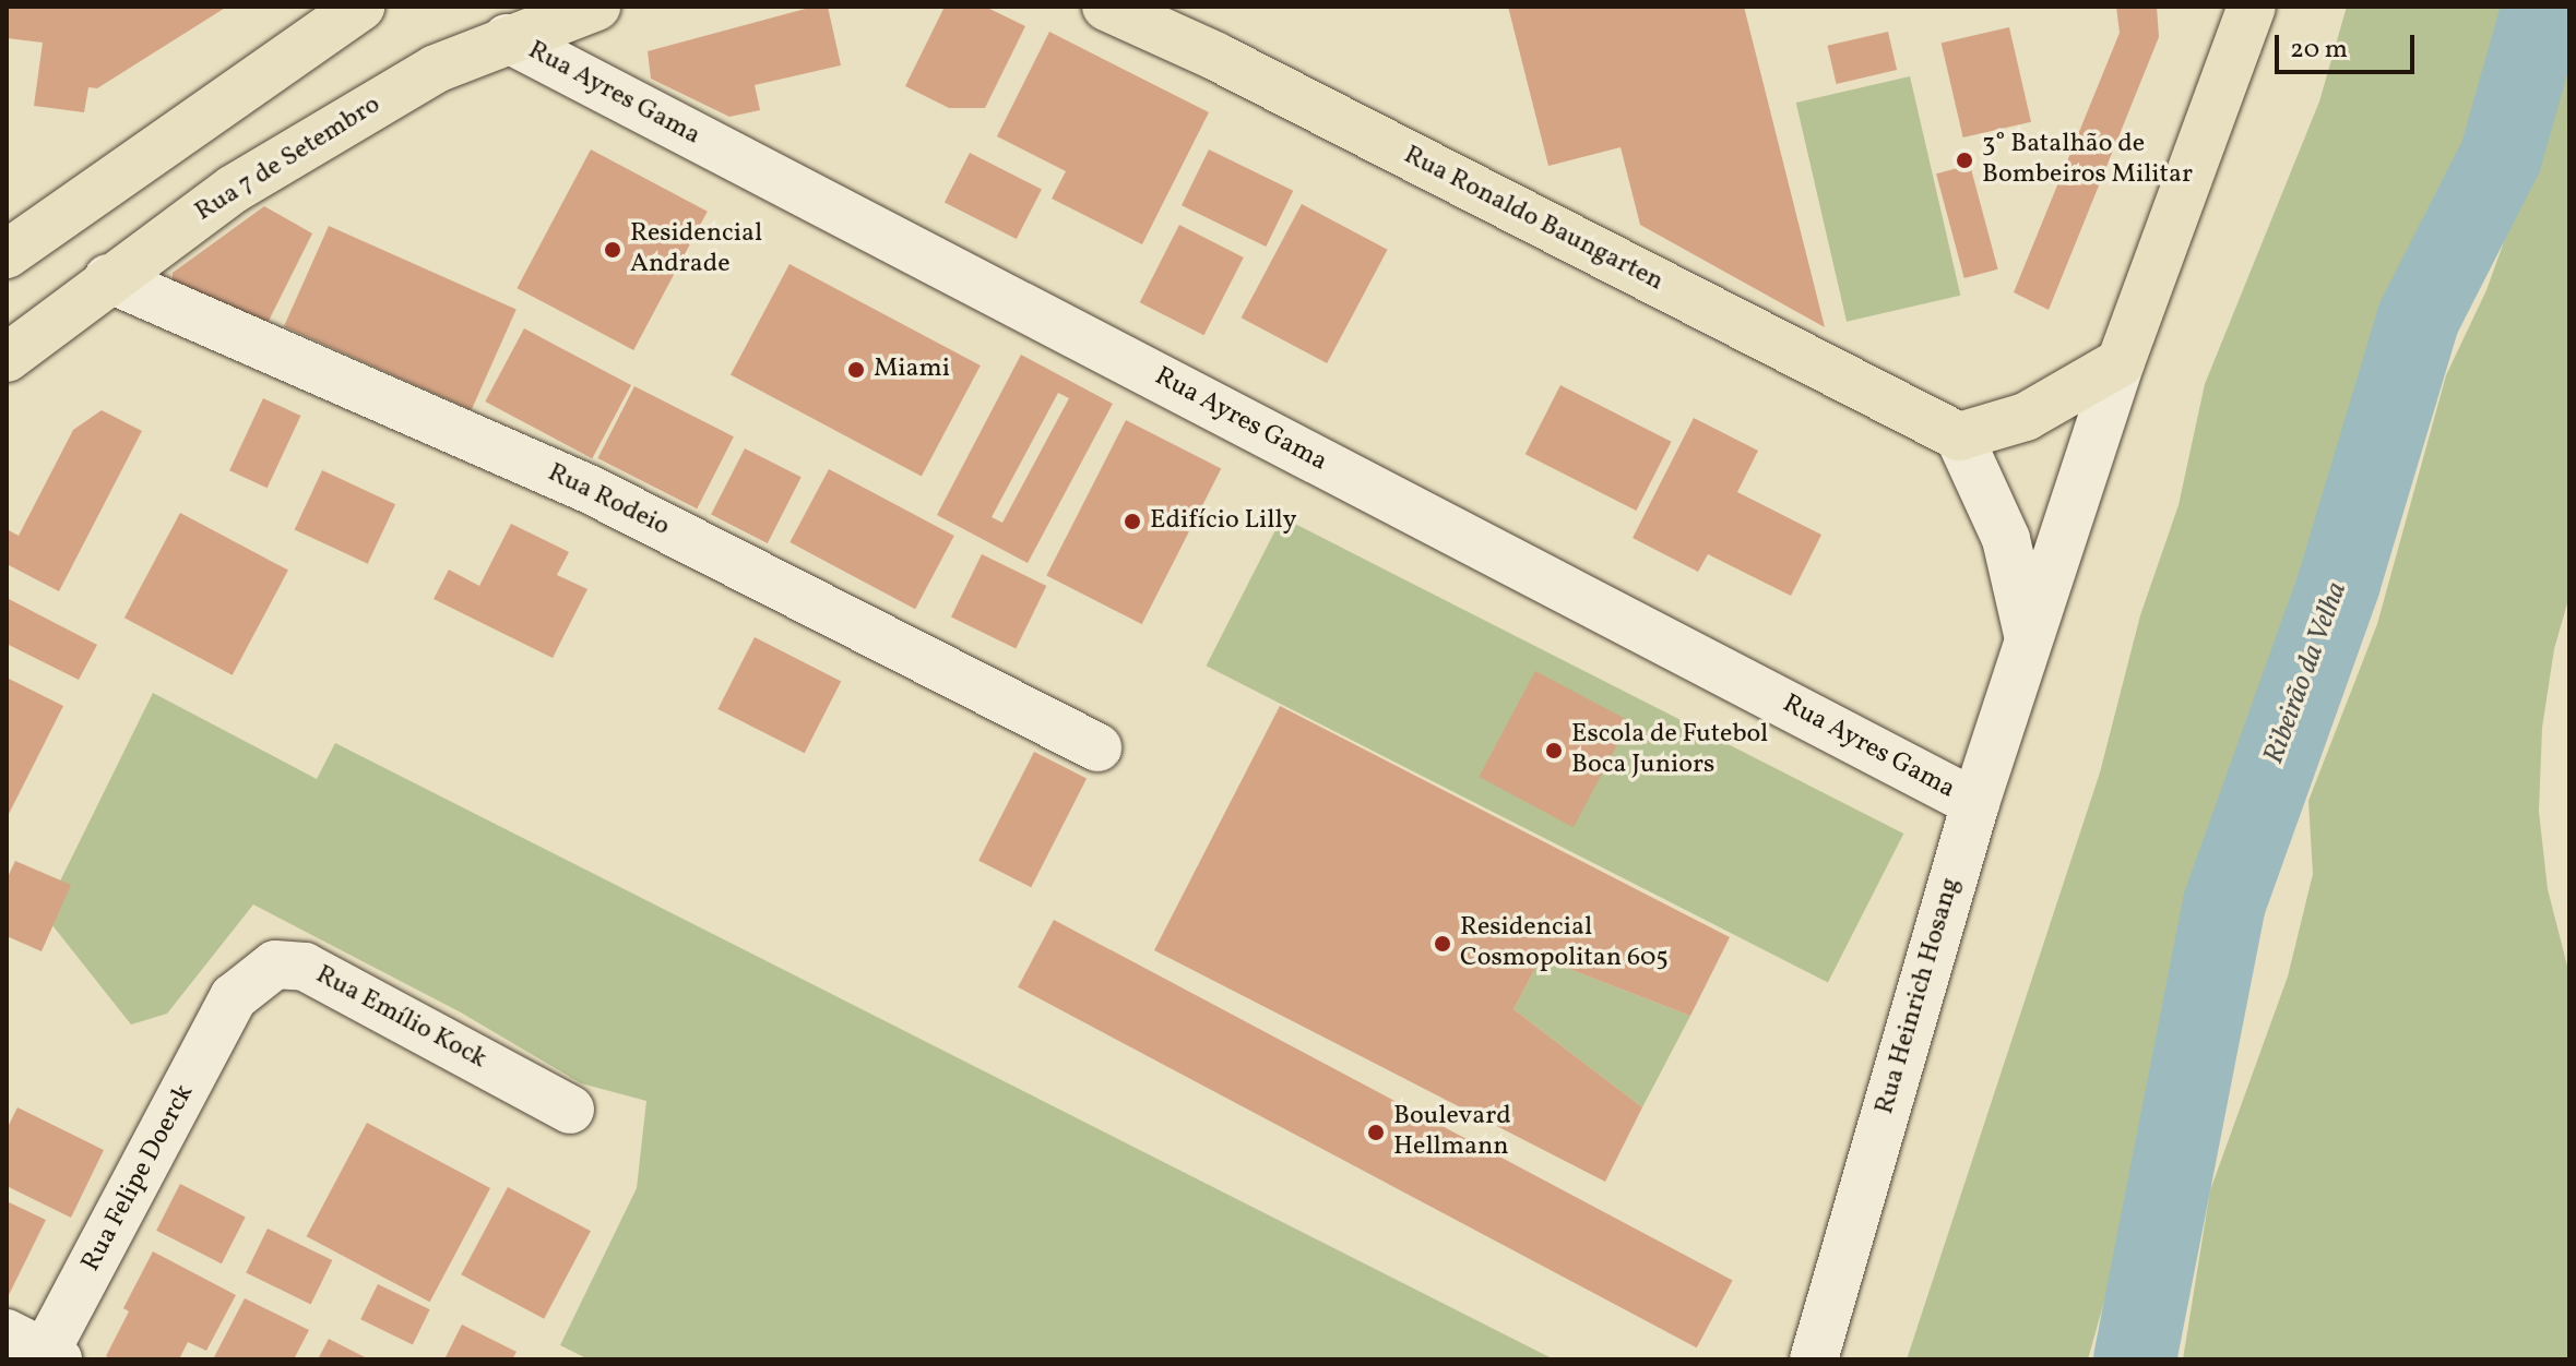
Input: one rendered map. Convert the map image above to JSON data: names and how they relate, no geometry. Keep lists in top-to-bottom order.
{
  "streets": {
    "main road": ["Rua 7 de Setembro", "Rua Ronaldo Baungarten", "Rua Heinrich Hosang"],
    "street": [
      "Rua Ayres Gama",
      "Rua Rodeio",
      "Rua Emílio Kock",
      "Rua Felipe Doerck"
    ]
  },
  "crossings": [
    ["Rua Ayres Gama", "Rua 7 de Setembro"],
    ["Rua Ayres Gama", "Rua Heinrich Hosang"],
    ["Rua 7 de Setembro", "Rua Rodeio"],
    ["Rua Emílio Kock", "Rua Felipe Doerck"]
  ],
  "water": ["Ribeirão da Velha"],
  "places": [
    "3° Batalhão de Bombeiros Militar",
    "Residencial Andrade",
    "Miami",
    "Edifício Lilly",
    "Escola de Futebol Boca Juniors",
    "Residencial Cosmopolitan 605",
    "Boulevard Hellmann"
  ],
  "scale_bar": "20 m"
}
